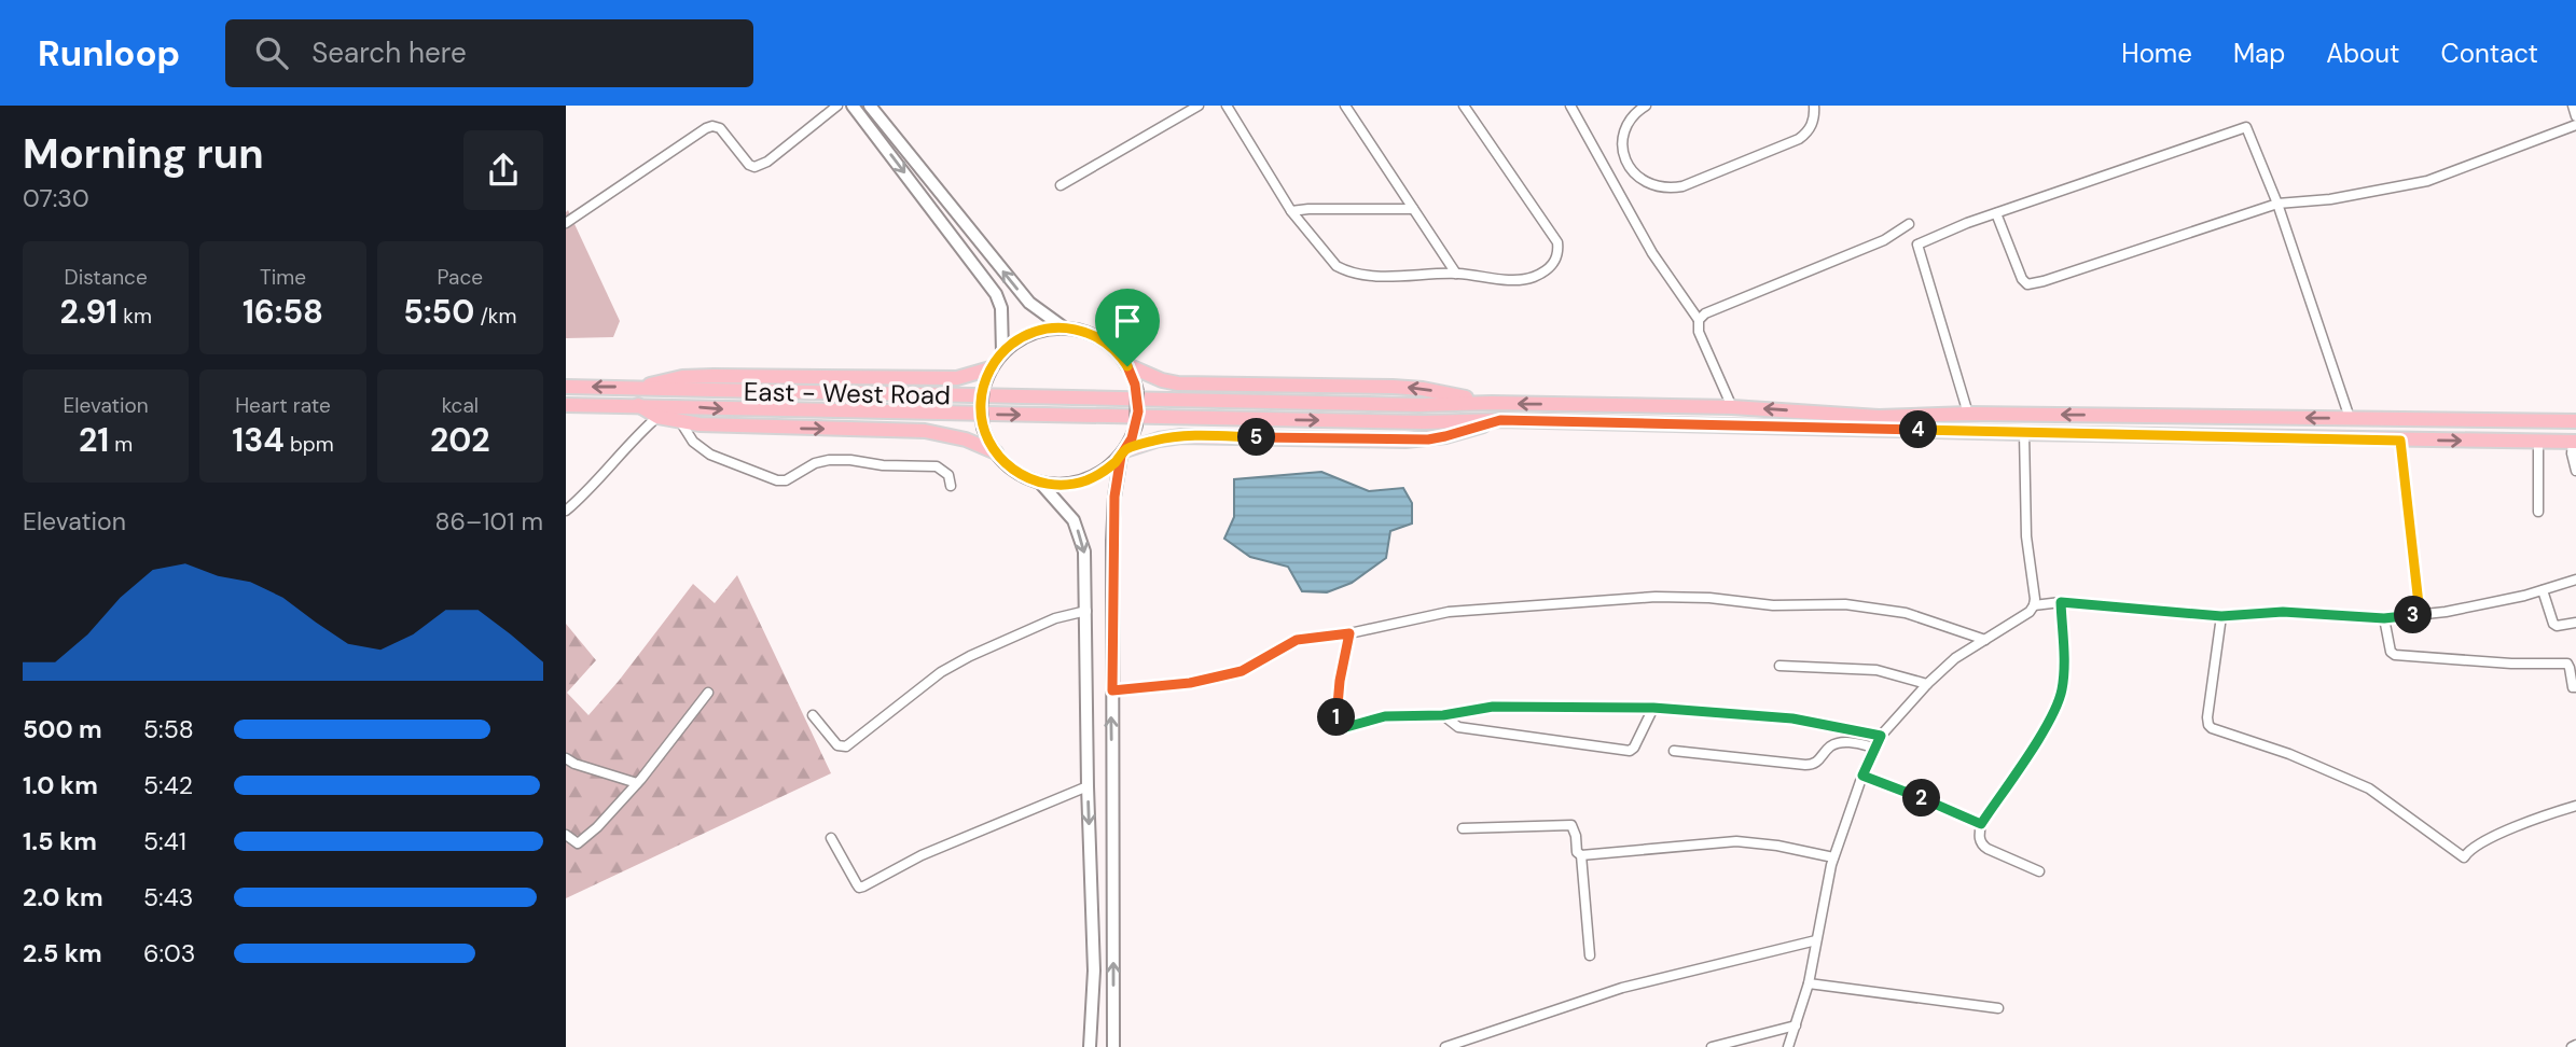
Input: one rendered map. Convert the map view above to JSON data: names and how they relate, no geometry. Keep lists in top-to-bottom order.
{
  "streets": {
    "main road": ["East - West Road"]
  },
  "page": {
    "header": "Runloop",
    "search": "Search here",
    "nav": [
      "Home",
      "Map",
      "About",
      "Contact"
    ],
    "heading": ["Morning run", "07:30"],
    "stats": [
      ["Distance", "2.91 km"],
      ["Time", "16:58"],
      ["Pace", "5:50 /km"],
      ["Elevation", "21 m"],
      ["Heart rate", "134 bpm"],
      ["kcal", "202"]
    ],
    "pins": [
      "4",
      "5",
      "3",
      "1",
      "2"
    ],
    "chart": ["Elevation", "86–101 m"],
    "list": [
      {
        "name": "500 m",
        "note": "5:58"
      },
      {
        "name": "1.0 km",
        "note": "5:42"
      },
      {
        "name": "1.5 km",
        "note": "5:41"
      },
      {
        "name": "2.0 km",
        "note": "5:43"
      },
      {
        "name": "2.5 km",
        "note": "6:03"
      }
    ]
  }
}
